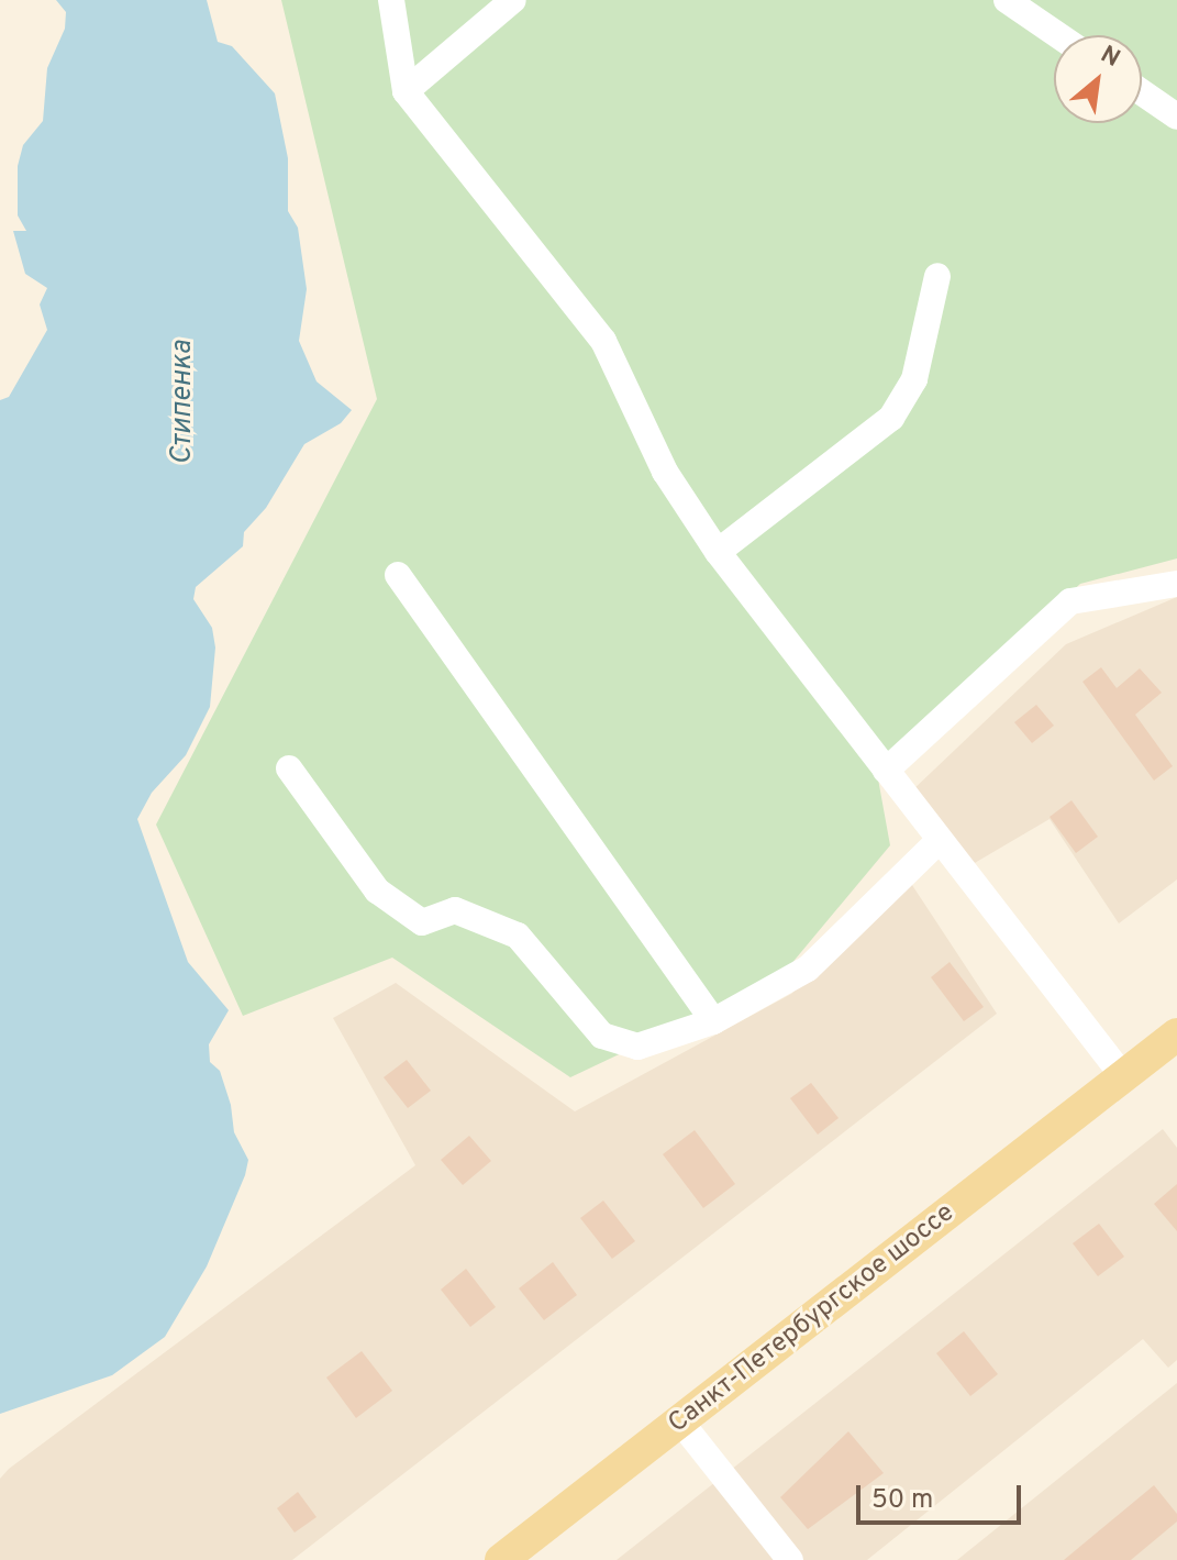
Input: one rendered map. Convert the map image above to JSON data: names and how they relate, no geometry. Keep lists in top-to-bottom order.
{
  "streets": {
    "main road": ["Санкт-Петербургское шоссе"]
  },
  "water": ["Стипенка"],
  "scale_bar": "50 m",
  "north": "top right"
}
